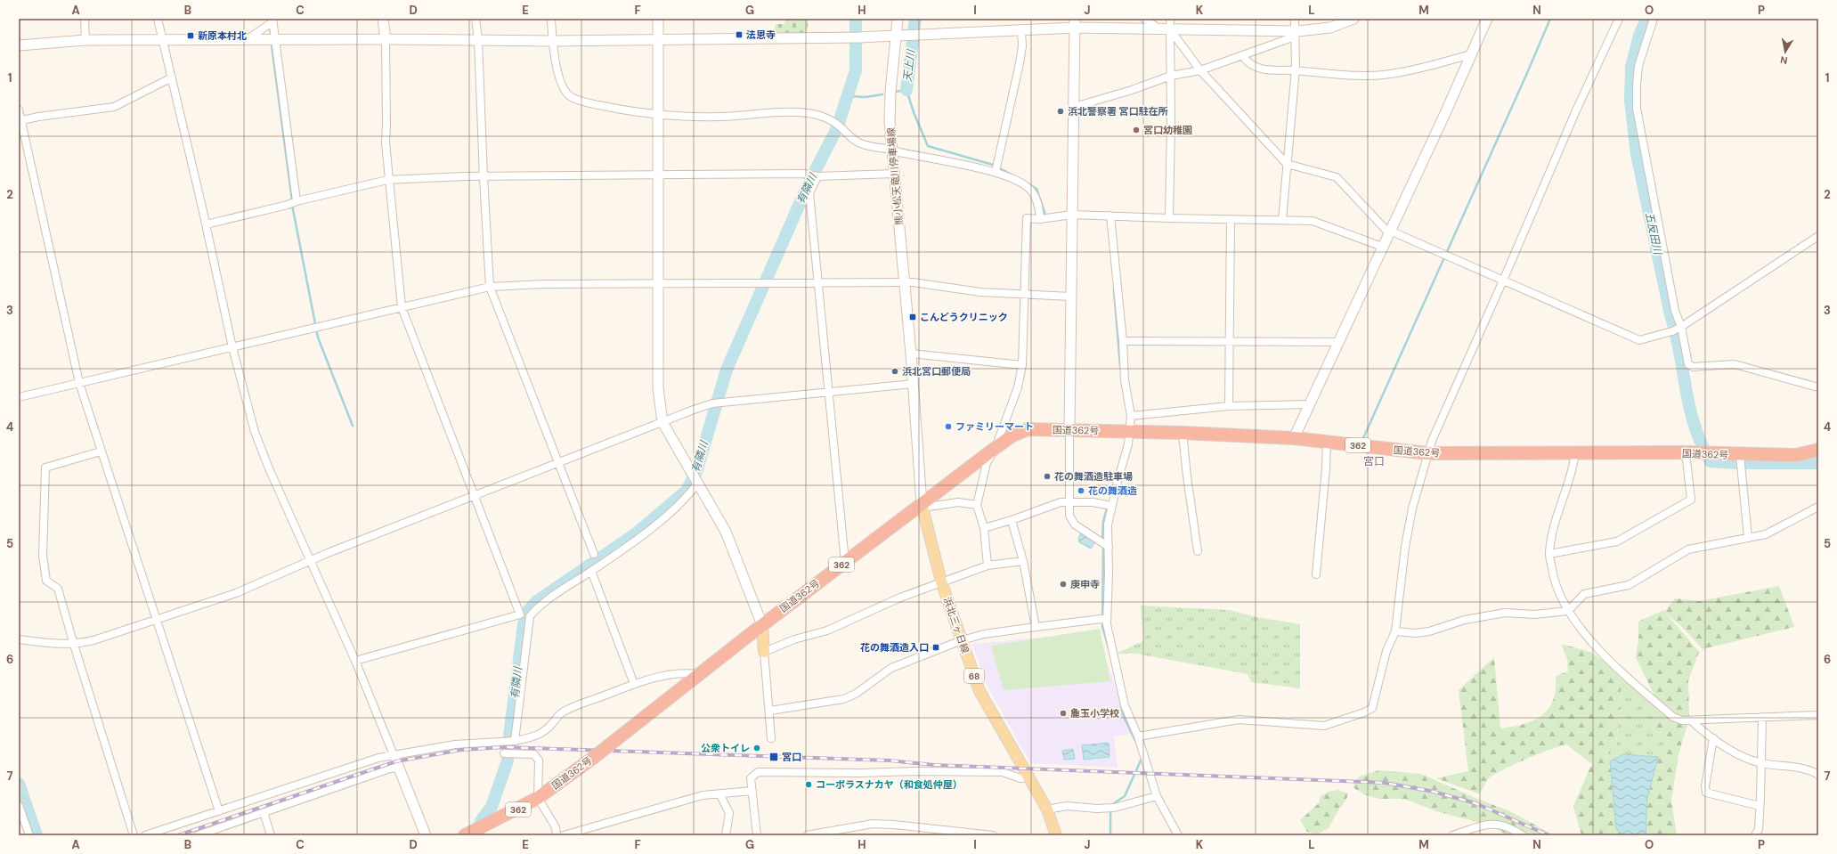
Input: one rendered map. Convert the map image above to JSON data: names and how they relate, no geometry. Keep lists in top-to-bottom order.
{
  "streets": {
    "highway": ["国道362号", "362"],
    "main road": ["浜北三ヶ日線", "68"],
    "street": ["熊小松天竜川停車場線"]
  },
  "crossings": [
    ["熊小松天竜川停車場線", "国道362号"],
    ["熊小松天竜川停車場線", "浜北三ヶ日線"],
    ["国道362号", "浜北三ヶ日線"]
  ],
  "districts": ["宮口"],
  "water": ["天上川", "有隣川", "五反田川"],
  "places": {
    "transit": [
      "法恩寺",
      "新原本村北",
      "こんどうクリニック",
      "花の舞酒造入口",
      "宮口"
    ],
    "other": [
      "浜北警察署 宮口駐在所",
      "宮口幼稚園",
      "浜北宮口郵便局",
      "ファミリーマート",
      "花の舞酒造駐車場",
      "花の舞酒造",
      "庚申寺",
      "麁玉小学校",
      "公衆トイレ",
      "コーポラスナカヤ（和食処仲屋）"
    ]
  },
  "north": "bottom",
  "grid": {
    "columns": [
      "A",
      "B",
      "C",
      "D",
      "E",
      "F",
      "G",
      "H",
      "I",
      "J",
      "K",
      "L",
      "M",
      "N",
      "O",
      "P"
    ],
    "rows": [
      "1",
      "2",
      "3",
      "4",
      "5",
      "6",
      "7"
    ]
  }
}
